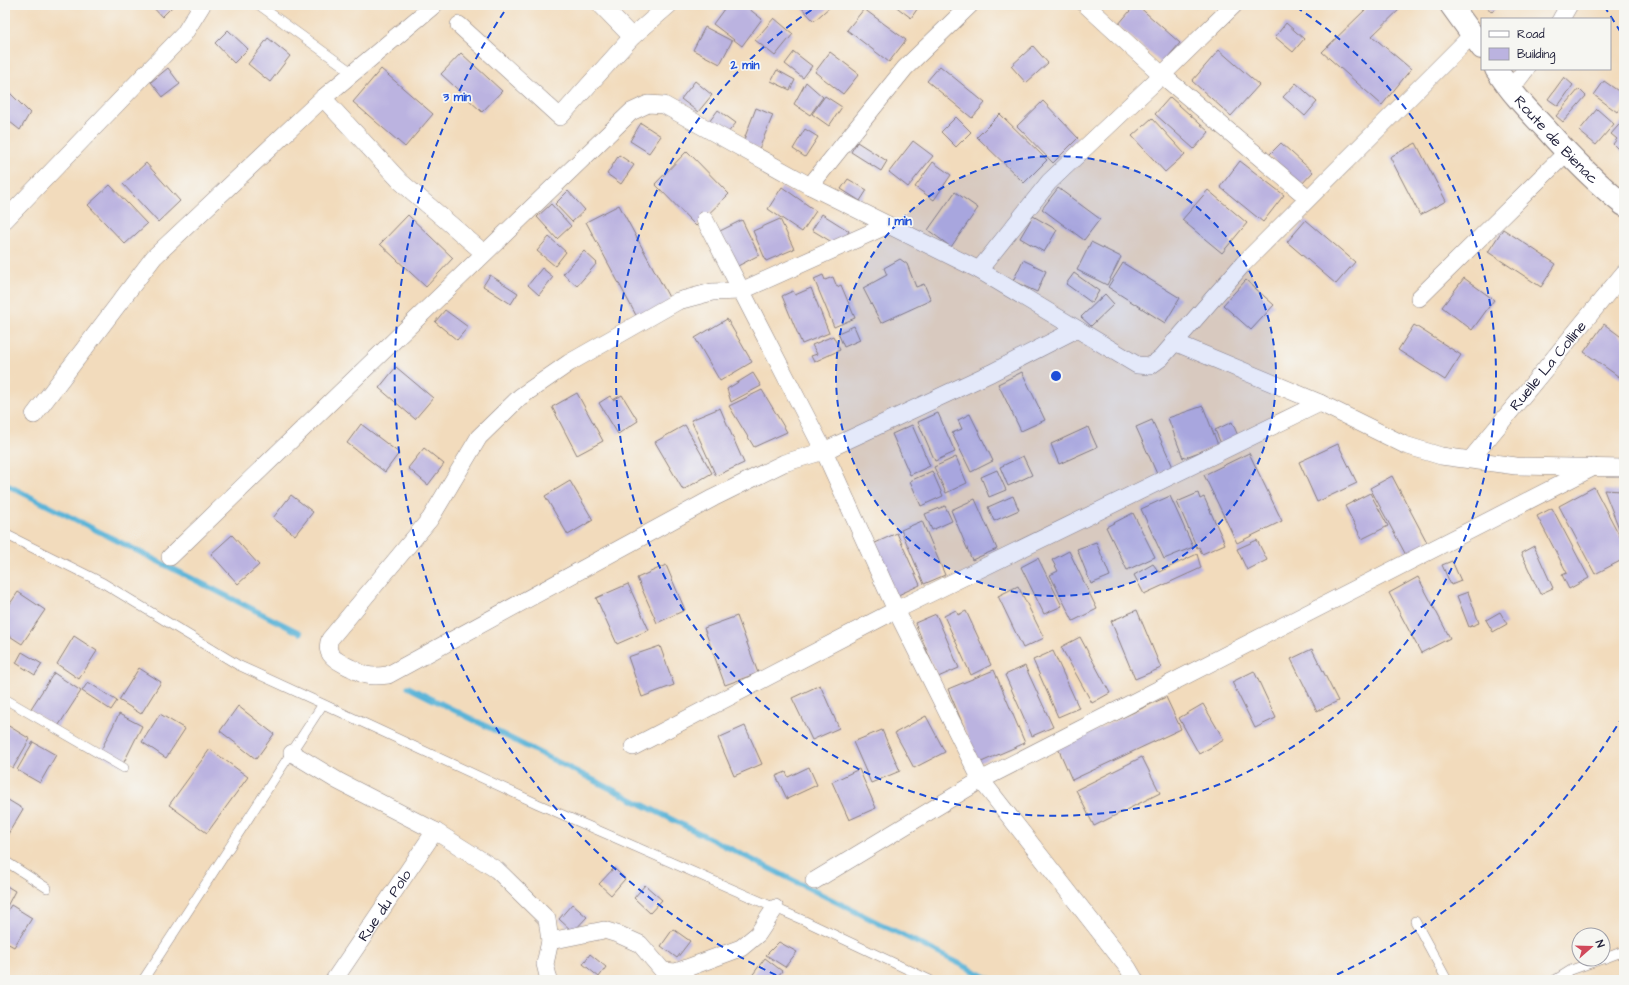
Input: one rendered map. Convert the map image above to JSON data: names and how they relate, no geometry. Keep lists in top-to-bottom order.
{
  "streets": {
    "main road": ["Route de Bienac"],
    "street": ["Ruelle La Colline", "Rue du Polo"]
  },
  "legend": ["Road", "Building"],
  "north": "right",
  "rings": ["2 min", "3 min", "1 min"]
}
